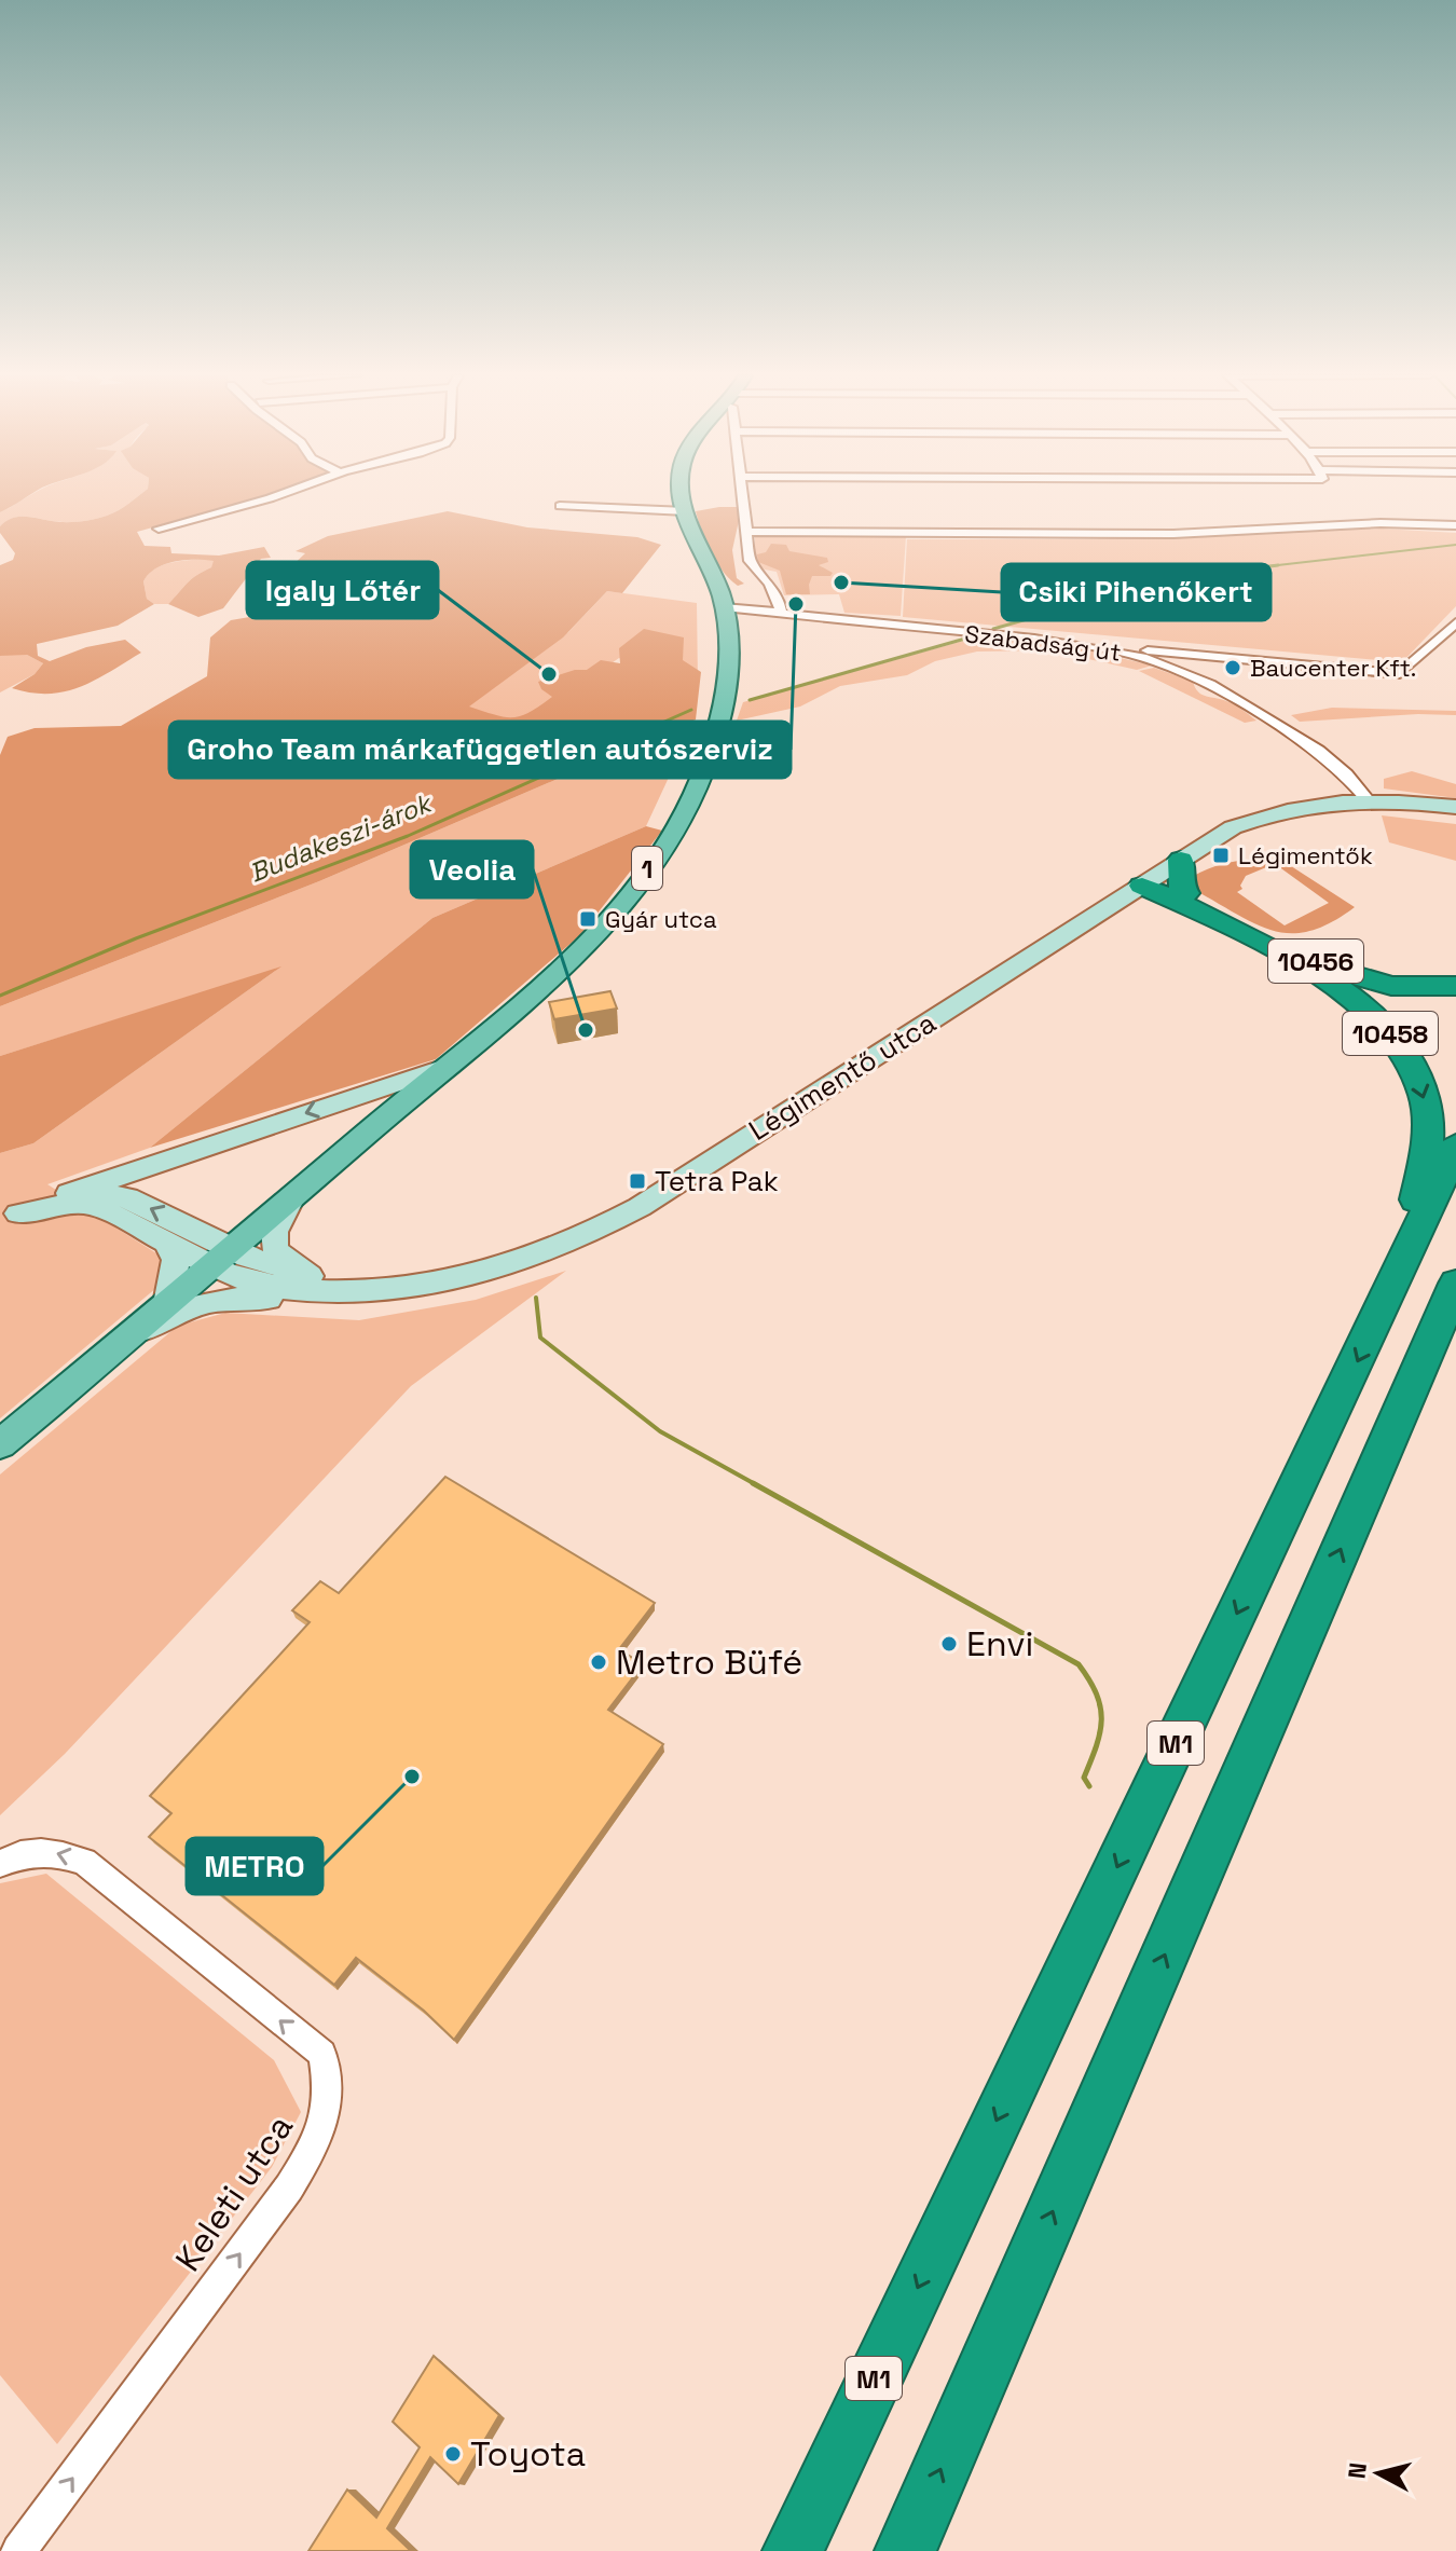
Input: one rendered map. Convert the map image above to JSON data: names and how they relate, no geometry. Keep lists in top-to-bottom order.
{
  "streets": {
    "highway": ["10456", "10458", "M1"],
    "main road": ["1", "Légimentő utca"],
    "street": ["Szabadság út", "Keleti utca"]
  },
  "crossings": [
    ["Szabadság út", "1"],
    ["1", "Légimentő utca"],
    ["10456", "10458"],
    ["10456", "Légimentő utca"],
    ["10458", "Légimentő utca"],
    ["10458", "M1"]
  ],
  "water": ["Budakeszi-árok"],
  "places": {
    "other": [
      "Csiki Pihenőkert",
      "Groho Team márkafüggetlen autószerviz",
      "Baucenter Kft.",
      "Igaly Lőtér",
      "Veolia",
      "Envi",
      "Metro Büfé",
      "METRO",
      "Toyota"
    ],
    "transit": ["Légimentők", "Gyár utca", "Tetra Pak"]
  },
  "north": "left"
}
